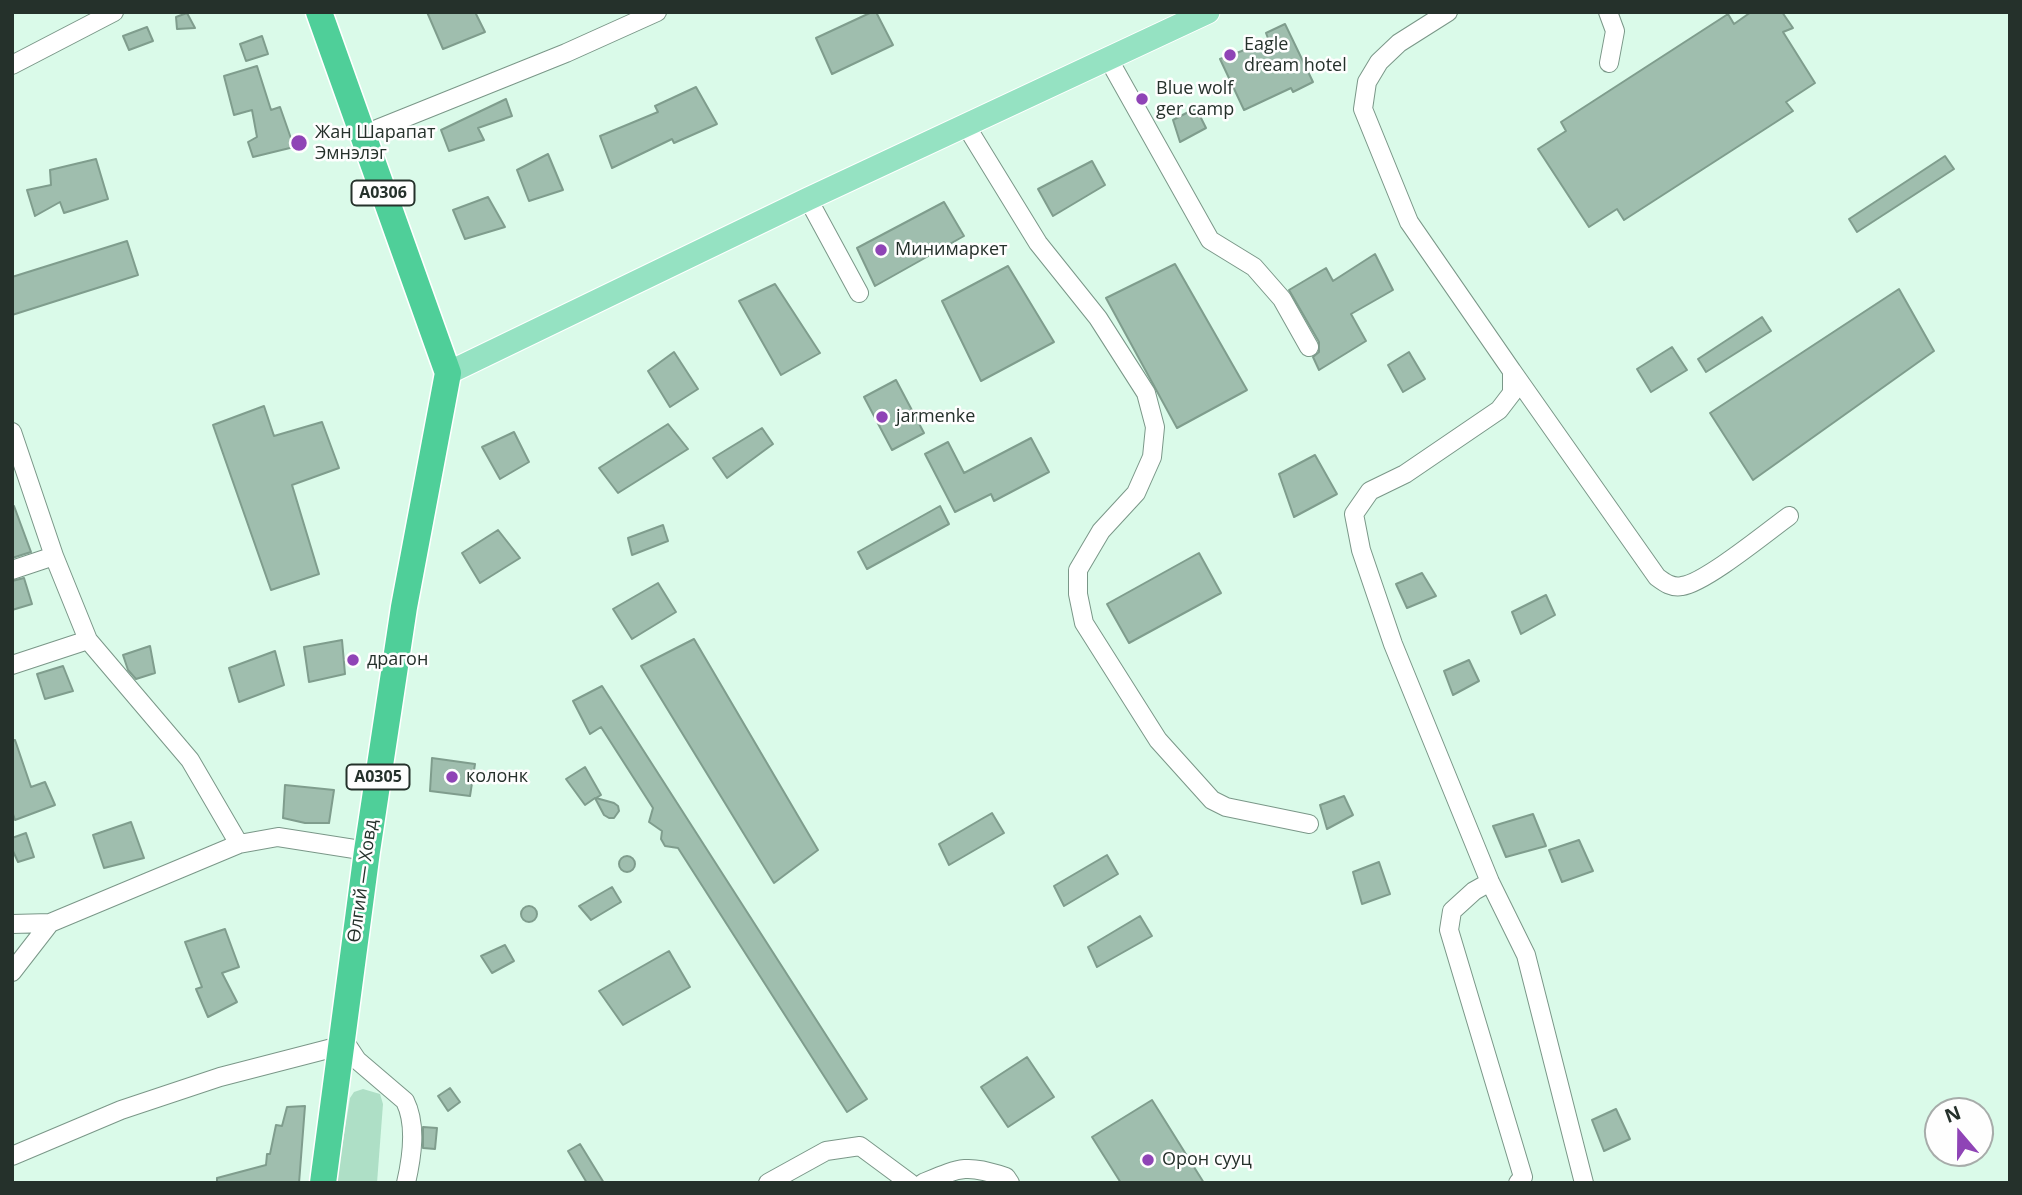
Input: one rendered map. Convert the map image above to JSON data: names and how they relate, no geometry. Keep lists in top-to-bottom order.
{
  "streets": {
    "highway": ["A0306", "A0305", "Өлгий — Ховд"]
  },
  "crossings": [
    ["A0306", "Өлгий — Ховд"]
  ],
  "places": [
    "Eagle dream hotel",
    "Blue wolf ger camp",
    "Жан Шарапат Эмнэлэг",
    "Минимаркет",
    "jarmenke",
    "драгон",
    "колонк",
    "Орон сууц"
  ],
  "north": "top"
}
